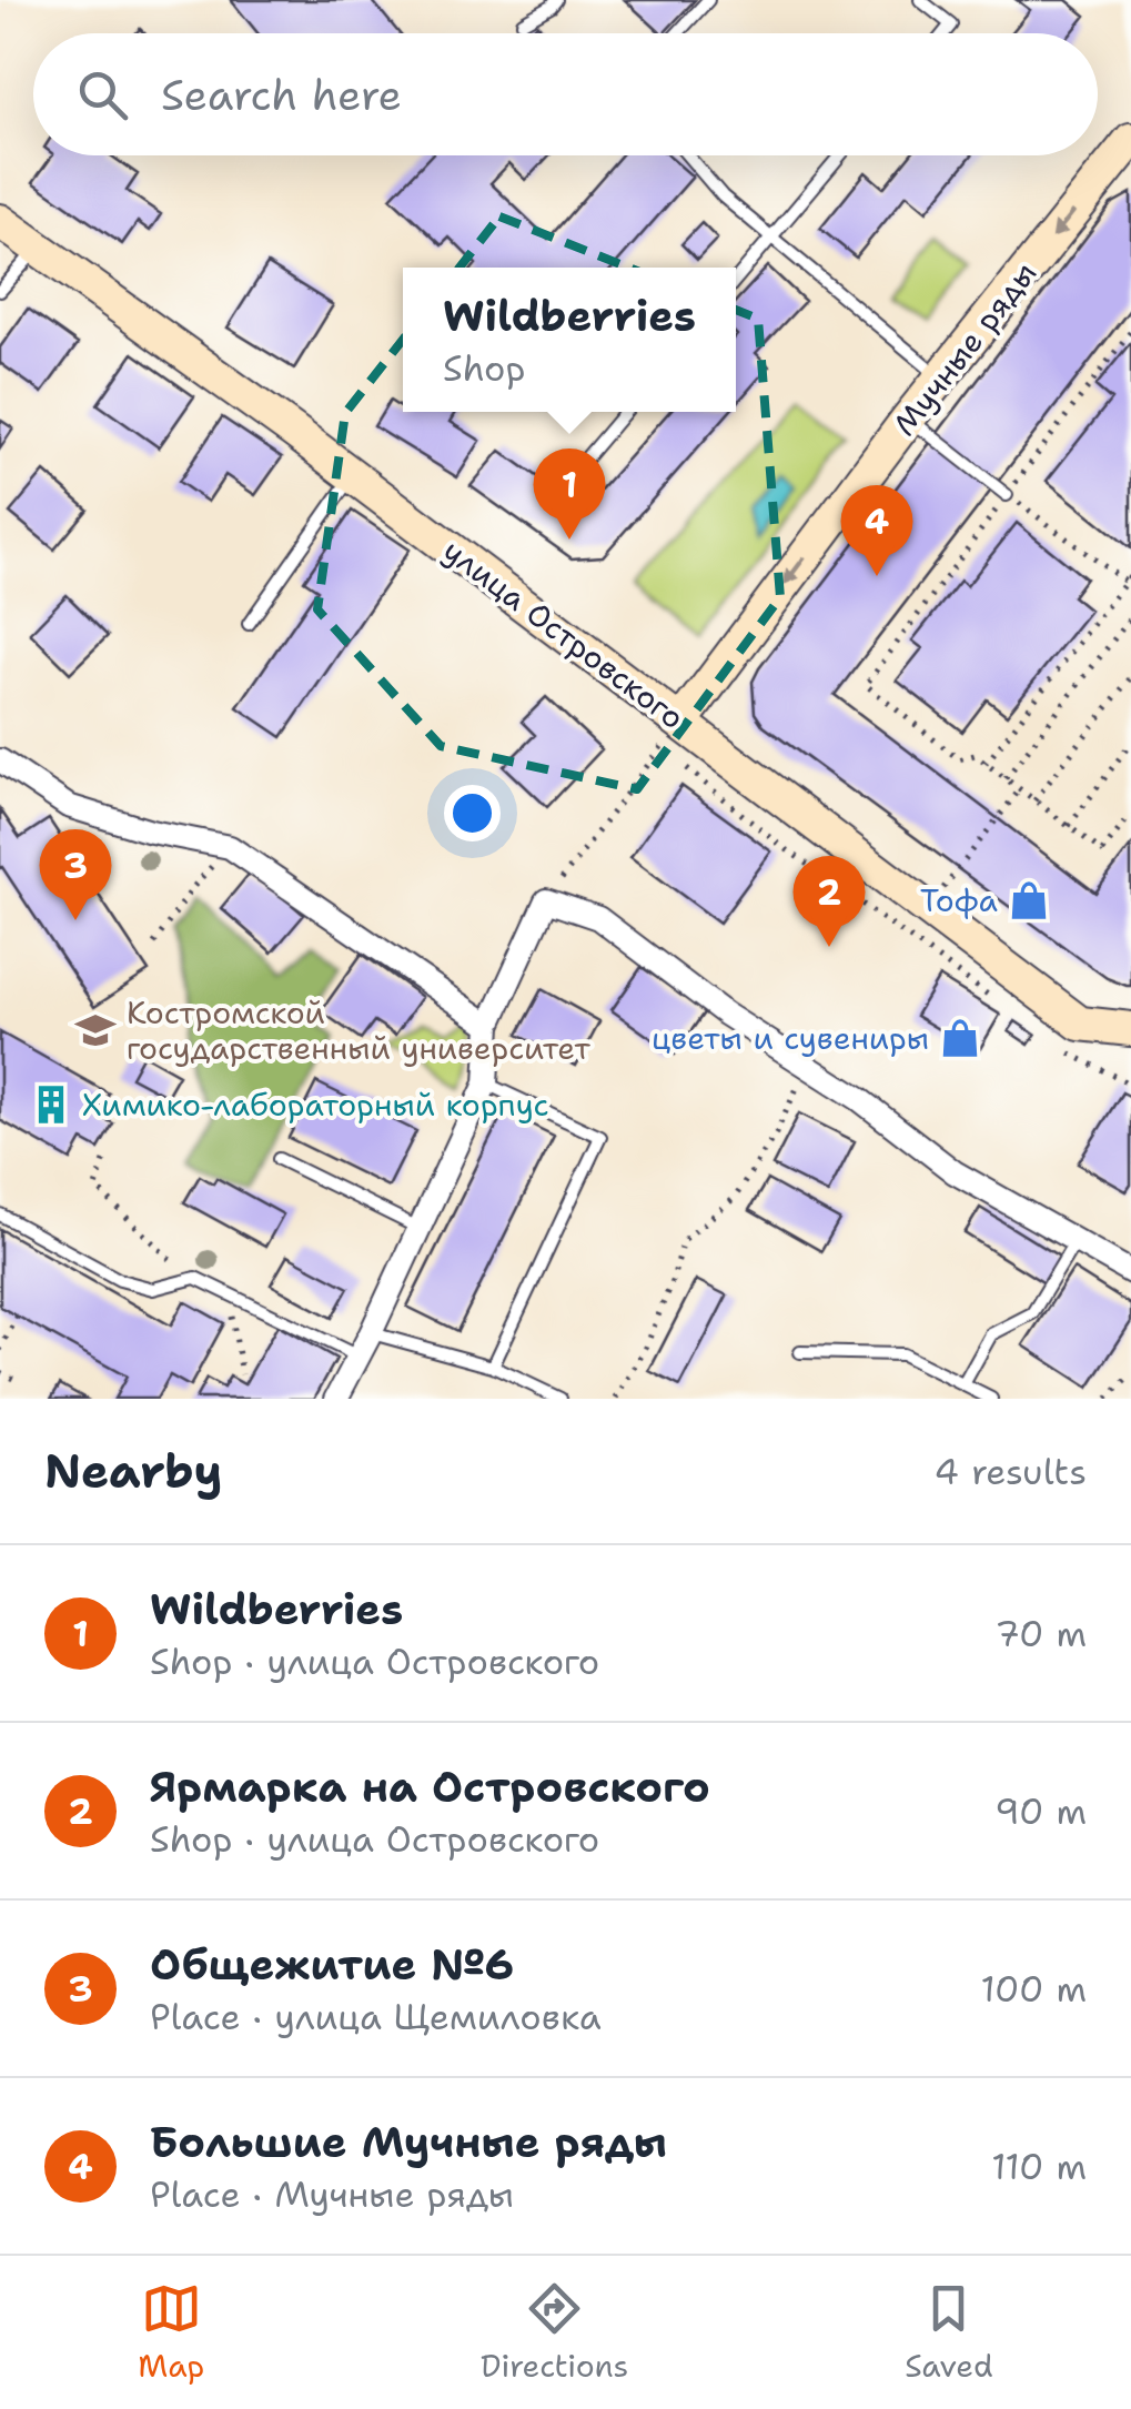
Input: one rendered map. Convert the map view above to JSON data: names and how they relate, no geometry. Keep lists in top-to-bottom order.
{
  "streets": {
    "street": ["Мучные ряды", "улица Островского"]
  },
  "crossings": [
    ["Мучные ряды", "улица Островского"]
  ],
  "one_way": ["Мучные ряды"],
  "places": {
    "shop": ["Тофа", "цветы и сувениры"],
    "school or university": ["Костромской государственный университет"],
    "building": ["Химико-лабораторный корпус"]
  },
  "page": {
    "search": "Search here",
    "popup": ["Wildberries", "Shop"],
    "pins": [
      "1",
      "4",
      "3",
      "2"
    ],
    "heading": ["Nearby", "4 results"],
    "list": [
      {
        "mark": "1",
        "name": "Wildberries",
        "note": "Shop · улица Островского",
        "value": "70 m"
      },
      {
        "mark": "2",
        "name": "Ярмарка на Островского",
        "note": "Shop · улица Островского",
        "value": "90 m"
      },
      {
        "mark": "3",
        "name": "Общежитие №6",
        "note": "Place · улица Щемиловка",
        "value": "100 m"
      },
      {
        "mark": "4",
        "name": "Большие Мучные ряды",
        "note": "Place · Мучные ряды",
        "value": "110 m"
      }
    ],
    "nav": ["Map", "Directions", "Saved"]
  }
}
